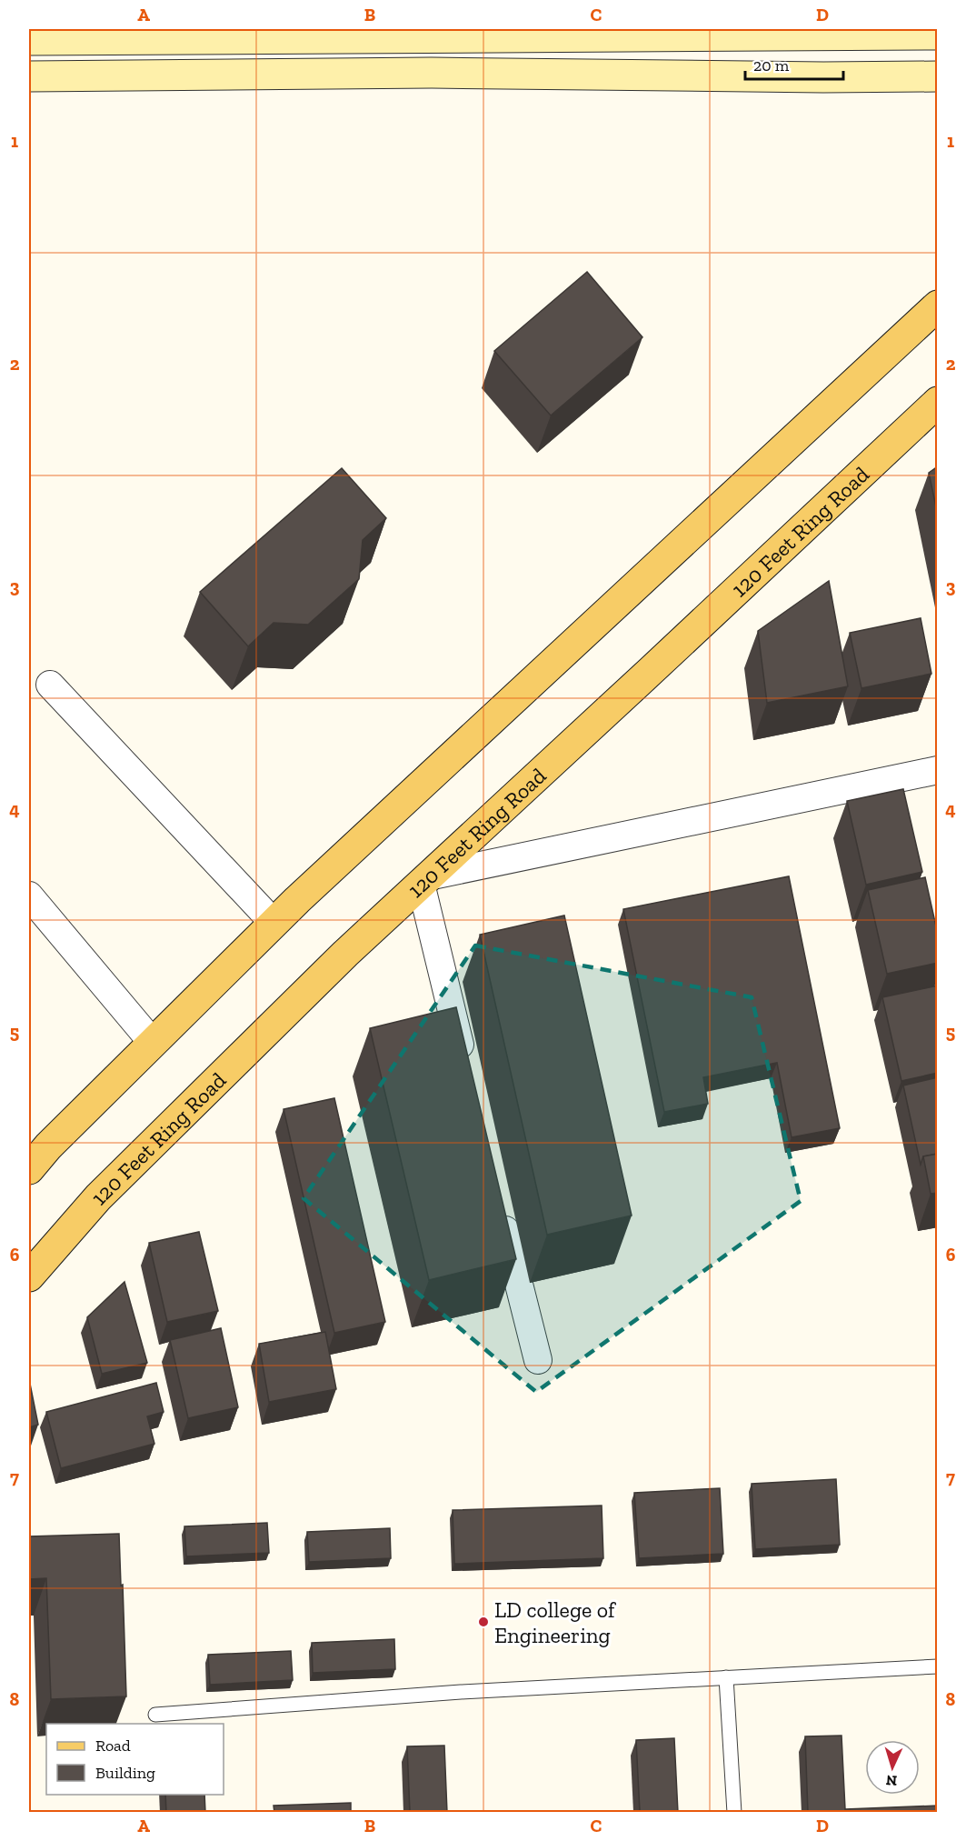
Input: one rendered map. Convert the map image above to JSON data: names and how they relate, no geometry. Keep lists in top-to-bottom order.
{
  "streets": {
    "main road": ["120 Feet Ring Road"]
  },
  "places": ["LD college of Engineering"],
  "legend": ["Road", "Building"],
  "scale_bar": "20 m",
  "north": "bottom",
  "grid": {
    "columns": [
      "A",
      "B",
      "C",
      "D"
    ],
    "rows": [
      "1",
      "2",
      "3",
      "4",
      "5",
      "6",
      "7",
      "8"
    ]
  }
}
